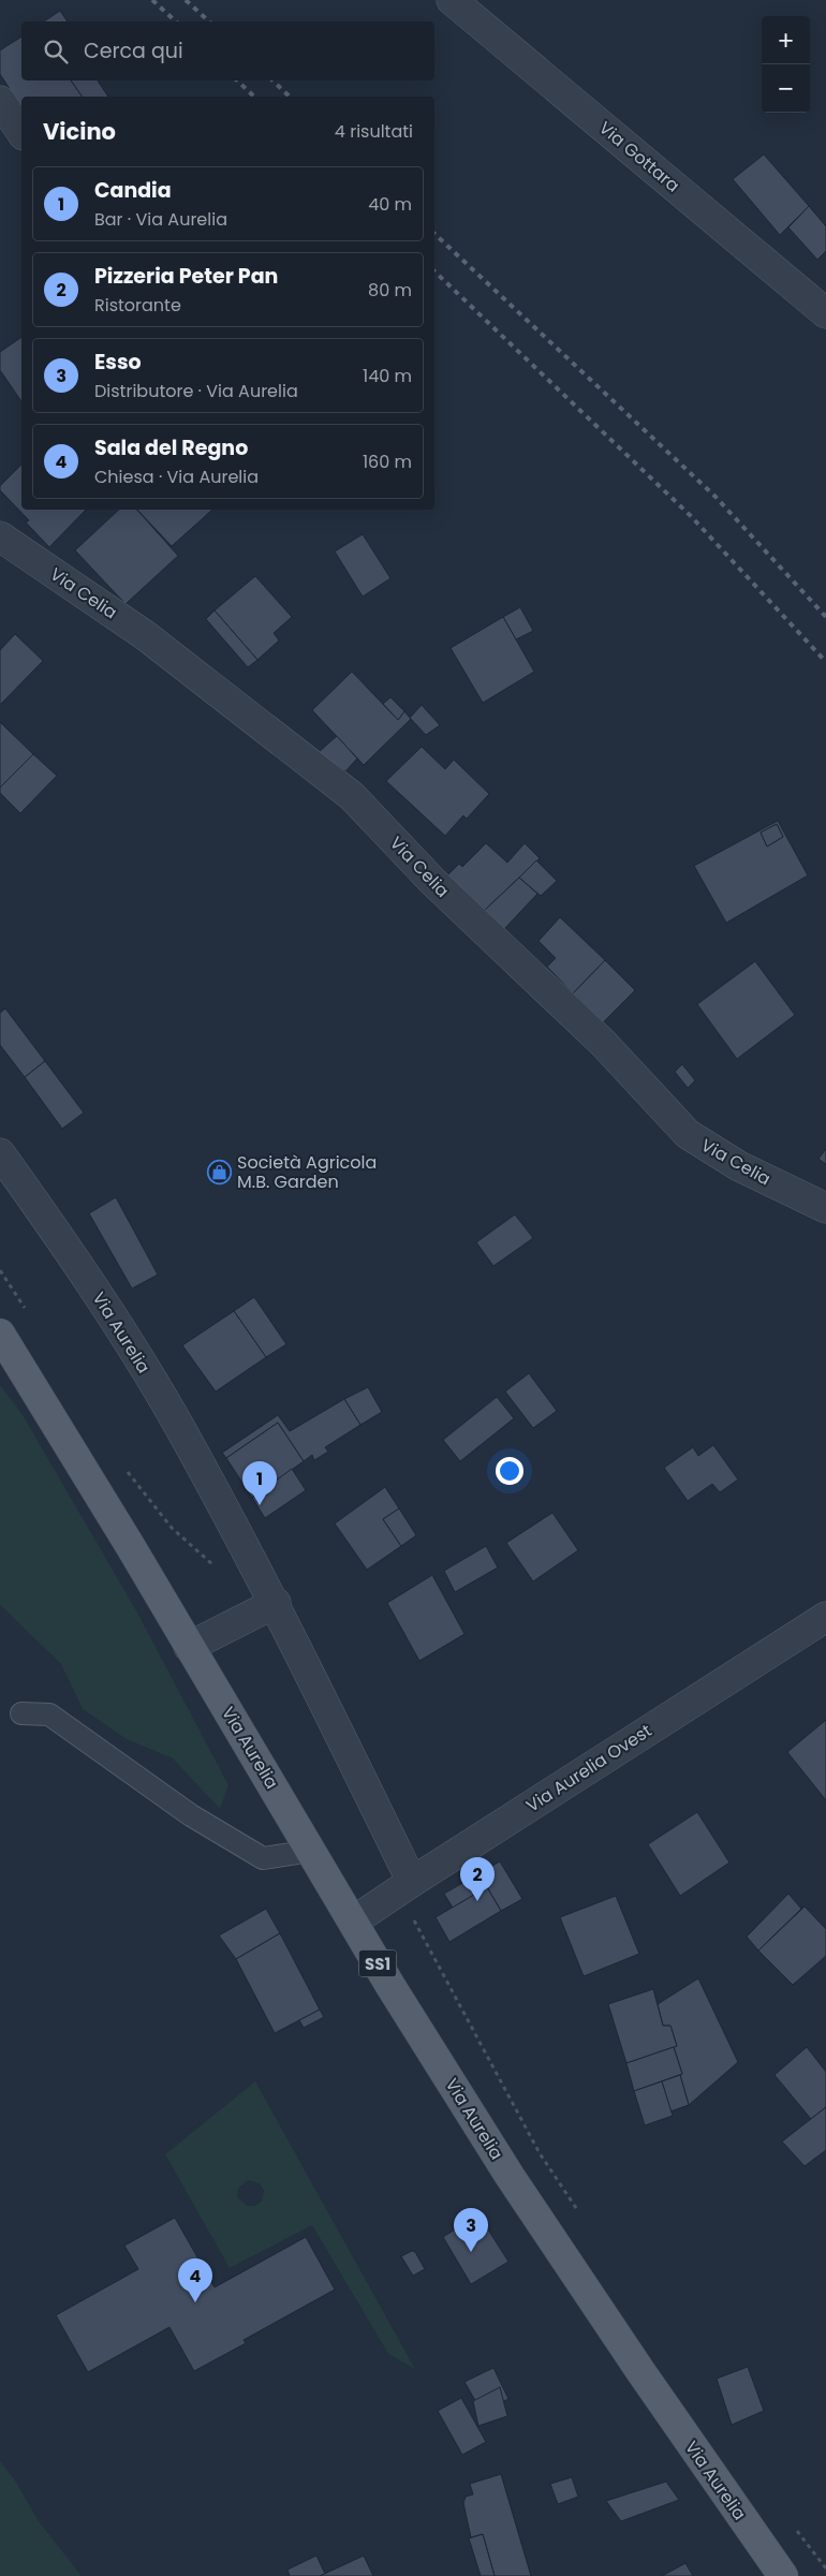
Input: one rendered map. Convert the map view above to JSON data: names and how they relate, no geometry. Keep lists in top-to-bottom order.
{
  "streets": {
    "main road": ["Via Aurelia", "SS1"],
    "street": ["Via Gottara", "Via Celia", "Via Aurelia Ovest"]
  },
  "crossings": [
    ["Via Aurelia", "Via Aurelia Ovest"]
  ],
  "places": {
    "shop": ["Società Agricola M.B. Garden"]
  },
  "page": {
    "map_buttons": ["+", "−"],
    "search": "Cerca qui",
    "heading": ["Vicino", "4 risultati"],
    "list": [
      {
        "mark": "1",
        "name": "Candia",
        "note": "Bar · Via Aurelia",
        "value": "40 m"
      },
      {
        "mark": "2",
        "name": "Pizzeria Peter Pan",
        "note": "Ristorante",
        "value": "80 m"
      },
      {
        "mark": "3",
        "name": "Esso",
        "note": "Distributore · Via Aurelia",
        "value": "140 m"
      },
      {
        "mark": "4",
        "name": "Sala del Regno",
        "note": "Chiesa · Via Aurelia",
        "value": "160 m"
      }
    ],
    "pins": [
      "1",
      "2",
      "3",
      "4"
    ]
  }
}
